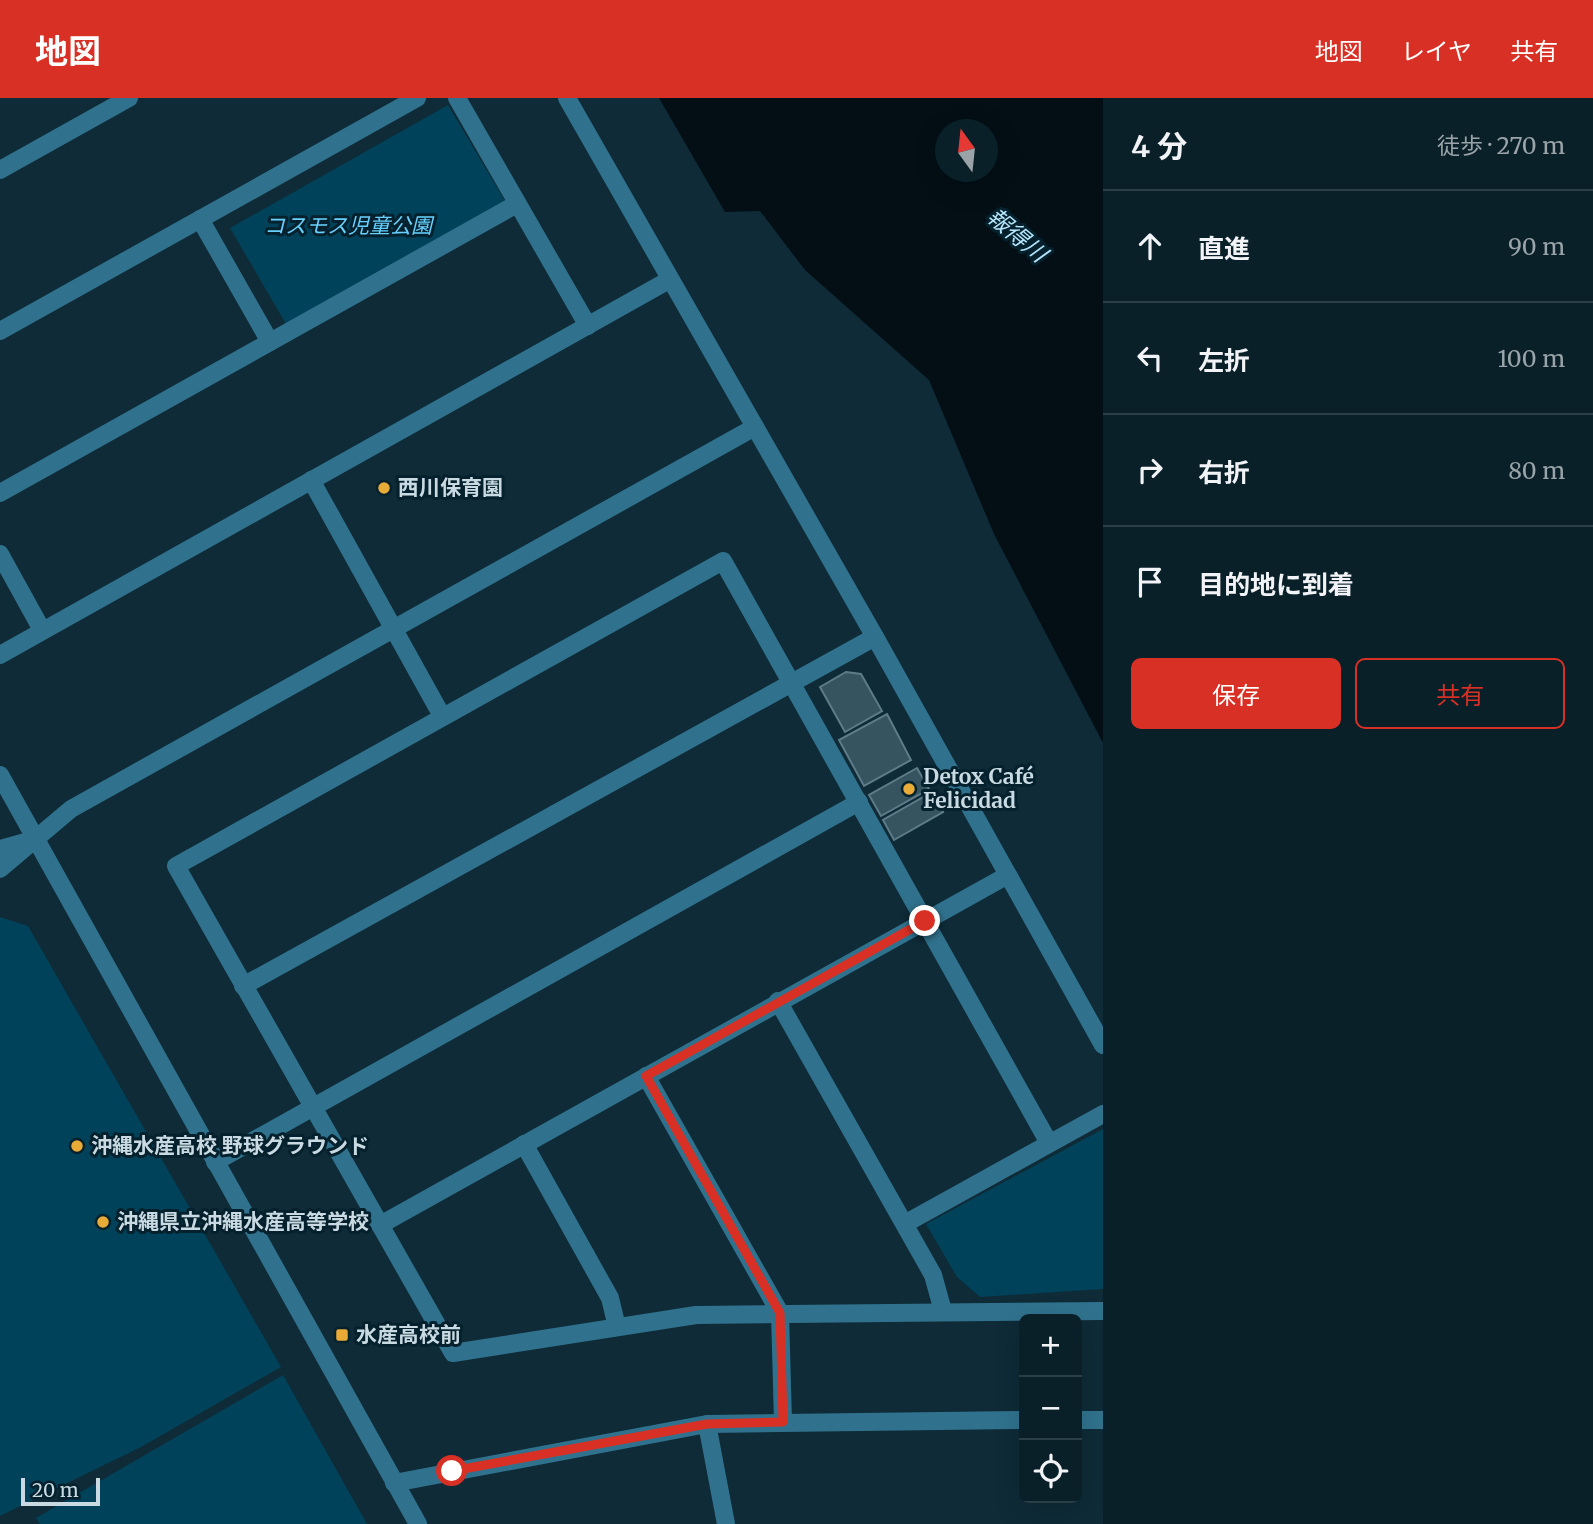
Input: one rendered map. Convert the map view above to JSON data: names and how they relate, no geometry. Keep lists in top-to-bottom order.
{
  "water": ["報得川"],
  "parks": ["コスモス児童公園"],
  "places": {
    "other": [
      "西川保育園",
      "Detox Café Felicidad",
      "沖縄水産高校 野球グラウンド",
      "沖縄県立沖縄水産高等学校"
    ],
    "transit": ["水産高校前"]
  },
  "scale_bar": "20 m",
  "north": "top",
  "page": {
    "header": "地図",
    "nav": ["地図", "レイヤ", "共有"],
    "heading": ["4 分", "徒歩 · 270 m"],
    "list": [
      ["直進", "90 m"],
      ["左折", "100 m"],
      ["右折", "80 m"],
      "目的地に到着"
    ],
    "buttons": ["保存", "共有"],
    "map_buttons": ["+", "−"],
    "scale": "20 m"
  }
}
